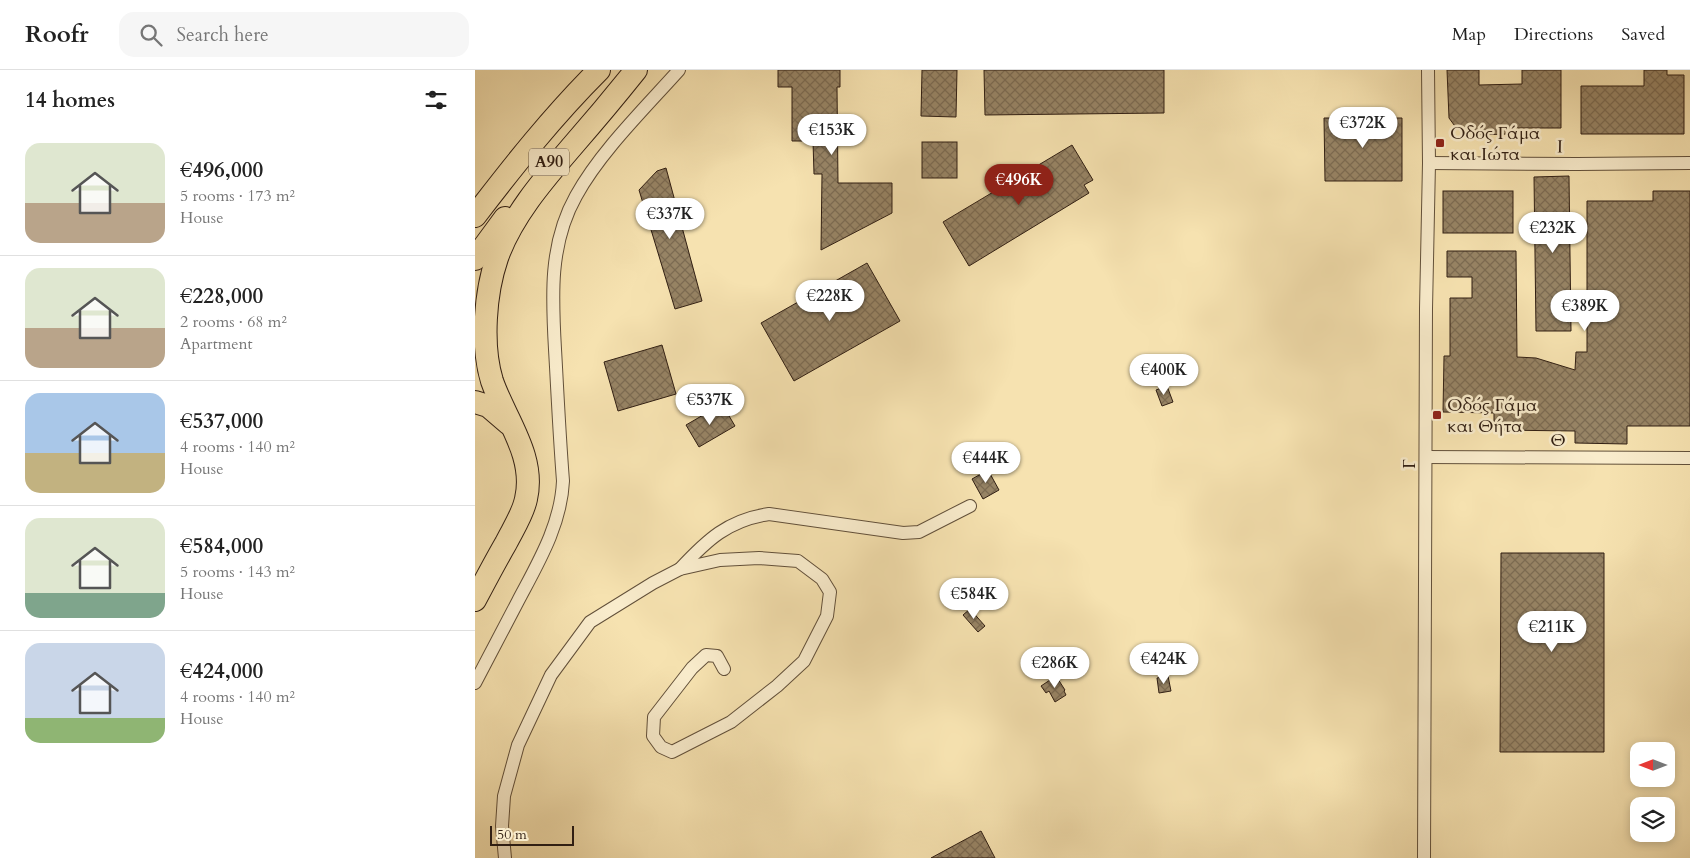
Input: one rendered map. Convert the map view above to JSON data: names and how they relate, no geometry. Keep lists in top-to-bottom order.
{
  "streets": {
    "highway": ["Α90"],
    "street": ["Ι", "Θ", "Γ"]
  },
  "crossings": [
    ["Ι", "Γ"],
    ["Θ", "Γ"]
  ],
  "places": {
    "transit": ["Οδός Γάμα και Ιώτα", "Οδός Γάμα και Θήτα"]
  },
  "scale_bar": "50 m",
  "north": "left",
  "page": {
    "header": "Roofr",
    "search": "Search here",
    "nav": ["Map", "Directions", "Saved"],
    "heading": "14 homes",
    "price": [
      "€372K",
      "€153K",
      "€496K",
      "€337K",
      "€232K",
      "€228K",
      "€389K",
      "€400K",
      "€537K",
      "€444K",
      "€584K",
      "€211K",
      "€424K",
      "€286K"
    ],
    "list": [
      {
        "name": "€496,000",
        "note": "5 rooms · 173 m² · House"
      },
      {
        "name": "€228,000",
        "note": "2 rooms · 68 m² · Apartment"
      },
      {
        "name": "€537,000",
        "note": "4 rooms · 140 m² · House"
      },
      {
        "name": "€584,000",
        "note": "5 rooms · 143 m² · House"
      },
      {
        "name": "€424,000",
        "note": "4 rooms · 140 m² · House"
      }
    ],
    "scale": "50 m"
  }
}
